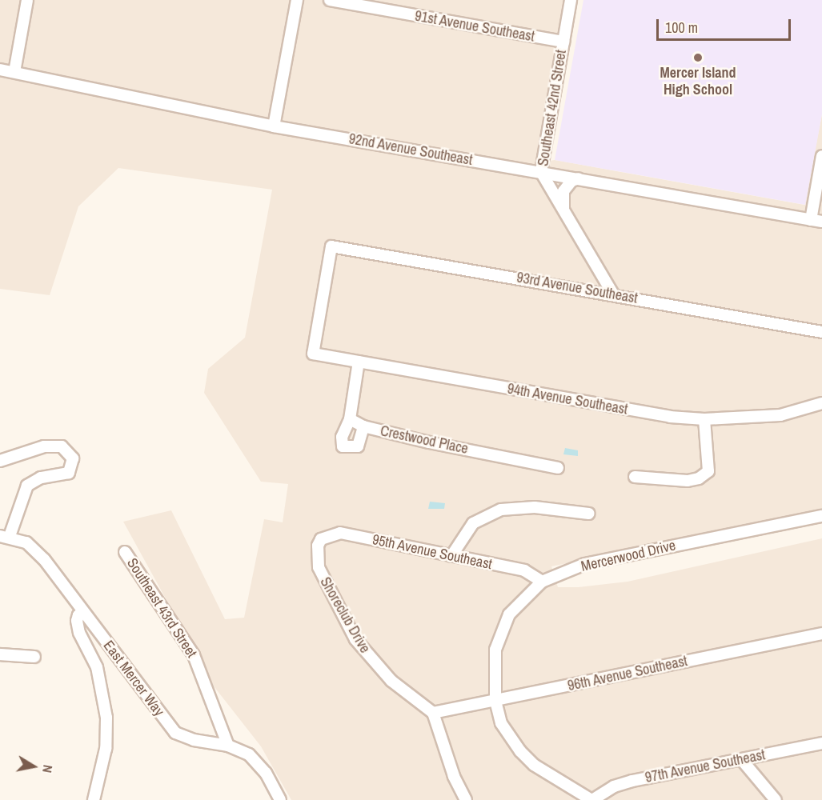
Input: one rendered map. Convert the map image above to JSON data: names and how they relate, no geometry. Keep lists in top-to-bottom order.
{
  "streets": {
    "street": [
      "91st Avenue Southeast",
      "Southeast 42nd Street",
      "92nd Avenue Southeast",
      "93rd Avenue Southeast",
      "94th Avenue Southeast",
      "Crestwood Place",
      "95th Avenue Southeast",
      "Mercerwood Drive",
      "Southeast 43rd Street",
      "Shoreclub Drive",
      "96th Avenue Southeast",
      "East Mercer Way",
      "97th Avenue Southeast"
    ]
  },
  "crossings": [
    ["91st Avenue Southeast", "Southeast 42nd Street"],
    ["Southeast 42nd Street", "92nd Avenue Southeast"],
    ["Southeast 42nd Street", "93rd Avenue Southeast"],
    ["93rd Avenue Southeast", "94th Avenue Southeast"],
    ["95th Avenue Southeast", "Mercerwood Drive"],
    ["95th Avenue Southeast", "Shoreclub Drive"],
    ["Mercerwood Drive", "96th Avenue Southeast"],
    ["Mercerwood Drive", "97th Avenue Southeast"],
    ["Southeast 43rd Street", "East Mercer Way"],
    ["Shoreclub Drive", "96th Avenue Southeast"]
  ],
  "places": ["Mercer Island High School"],
  "scale_bar": "100 m",
  "north": "right"
}
